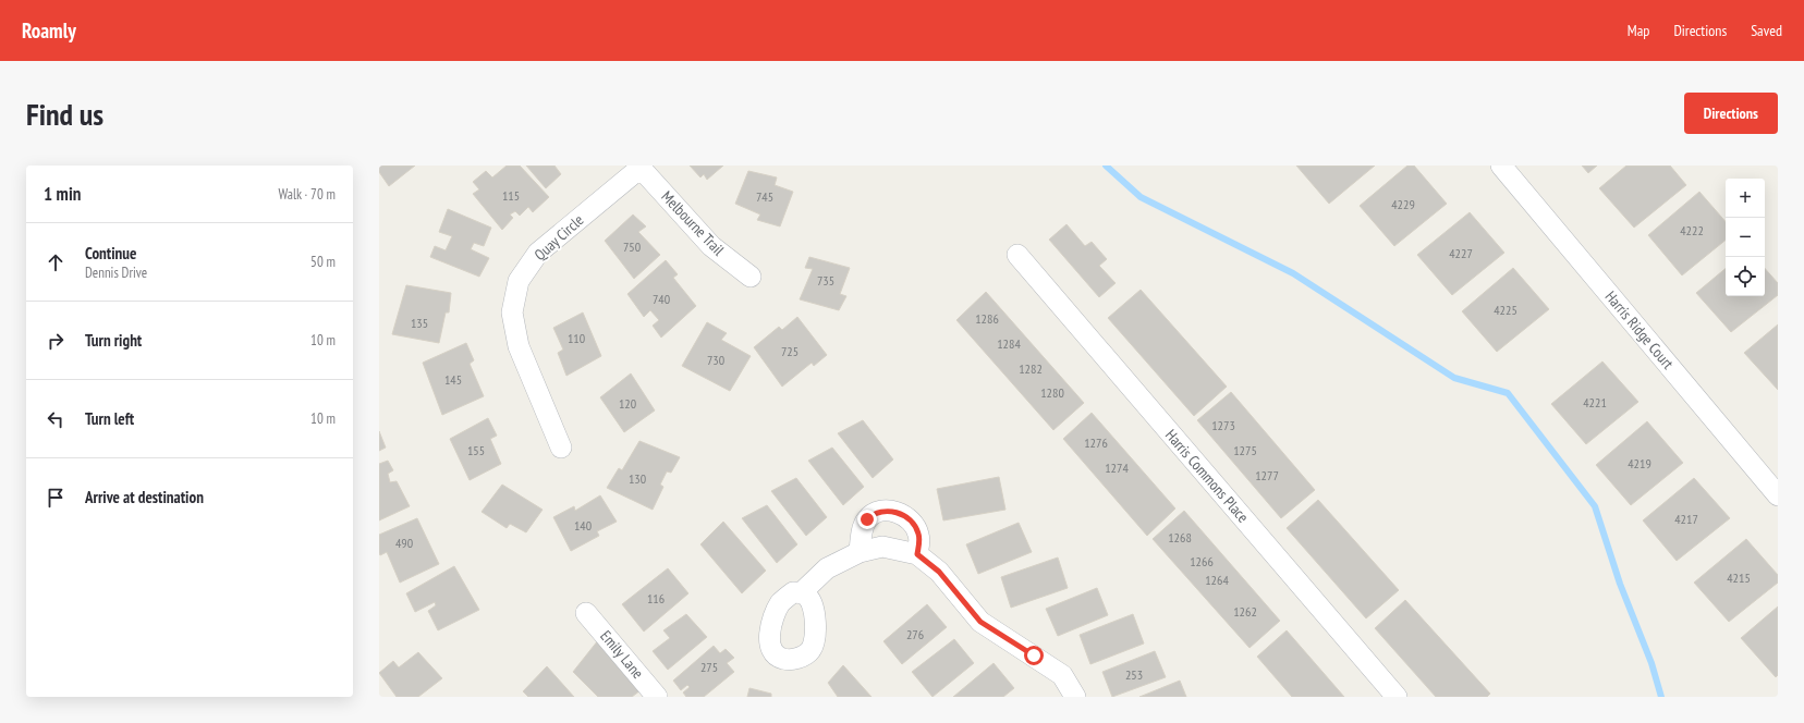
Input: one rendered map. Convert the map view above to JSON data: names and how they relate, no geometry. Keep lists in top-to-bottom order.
{
  "streets": {
    "street": [
      "Melbourne Trail",
      "Quay Circle",
      "Harris Ridge Court",
      "Harris Commons Place",
      "Emily Lane"
    ]
  },
  "crossings": [
    ["Melbourne Trail", "Quay Circle"]
  ],
  "house_numbers": [
    "115",
    "745",
    "4229",
    "4222",
    "750",
    "4227",
    "735",
    "740",
    "4225",
    "1286",
    "135",
    "110",
    "1284",
    "725",
    "730",
    "1282",
    "145",
    "1280",
    "4221",
    "120",
    "1273",
    "1276",
    "155",
    "1275",
    "4219",
    "1274",
    "1277",
    "130",
    "4217",
    "140",
    "1268",
    "490",
    "1266",
    "4215",
    "1264",
    "116",
    "1262",
    "276",
    "275",
    "253"
  ],
  "page": {
    "header": "Roamly",
    "nav": ["Map", "Directions", "Saved"],
    "buttons": "Directions",
    "title": "Find us",
    "heading": ["1 min", "Walk · 70 m"],
    "map_buttons": ["+", "−"],
    "list": [
      ["Continue", "Dennis Drive", "50 m"],
      ["Turn right", "10 m"],
      ["Turn left", "10 m"],
      "Arrive at destination"
    ]
  }
}
